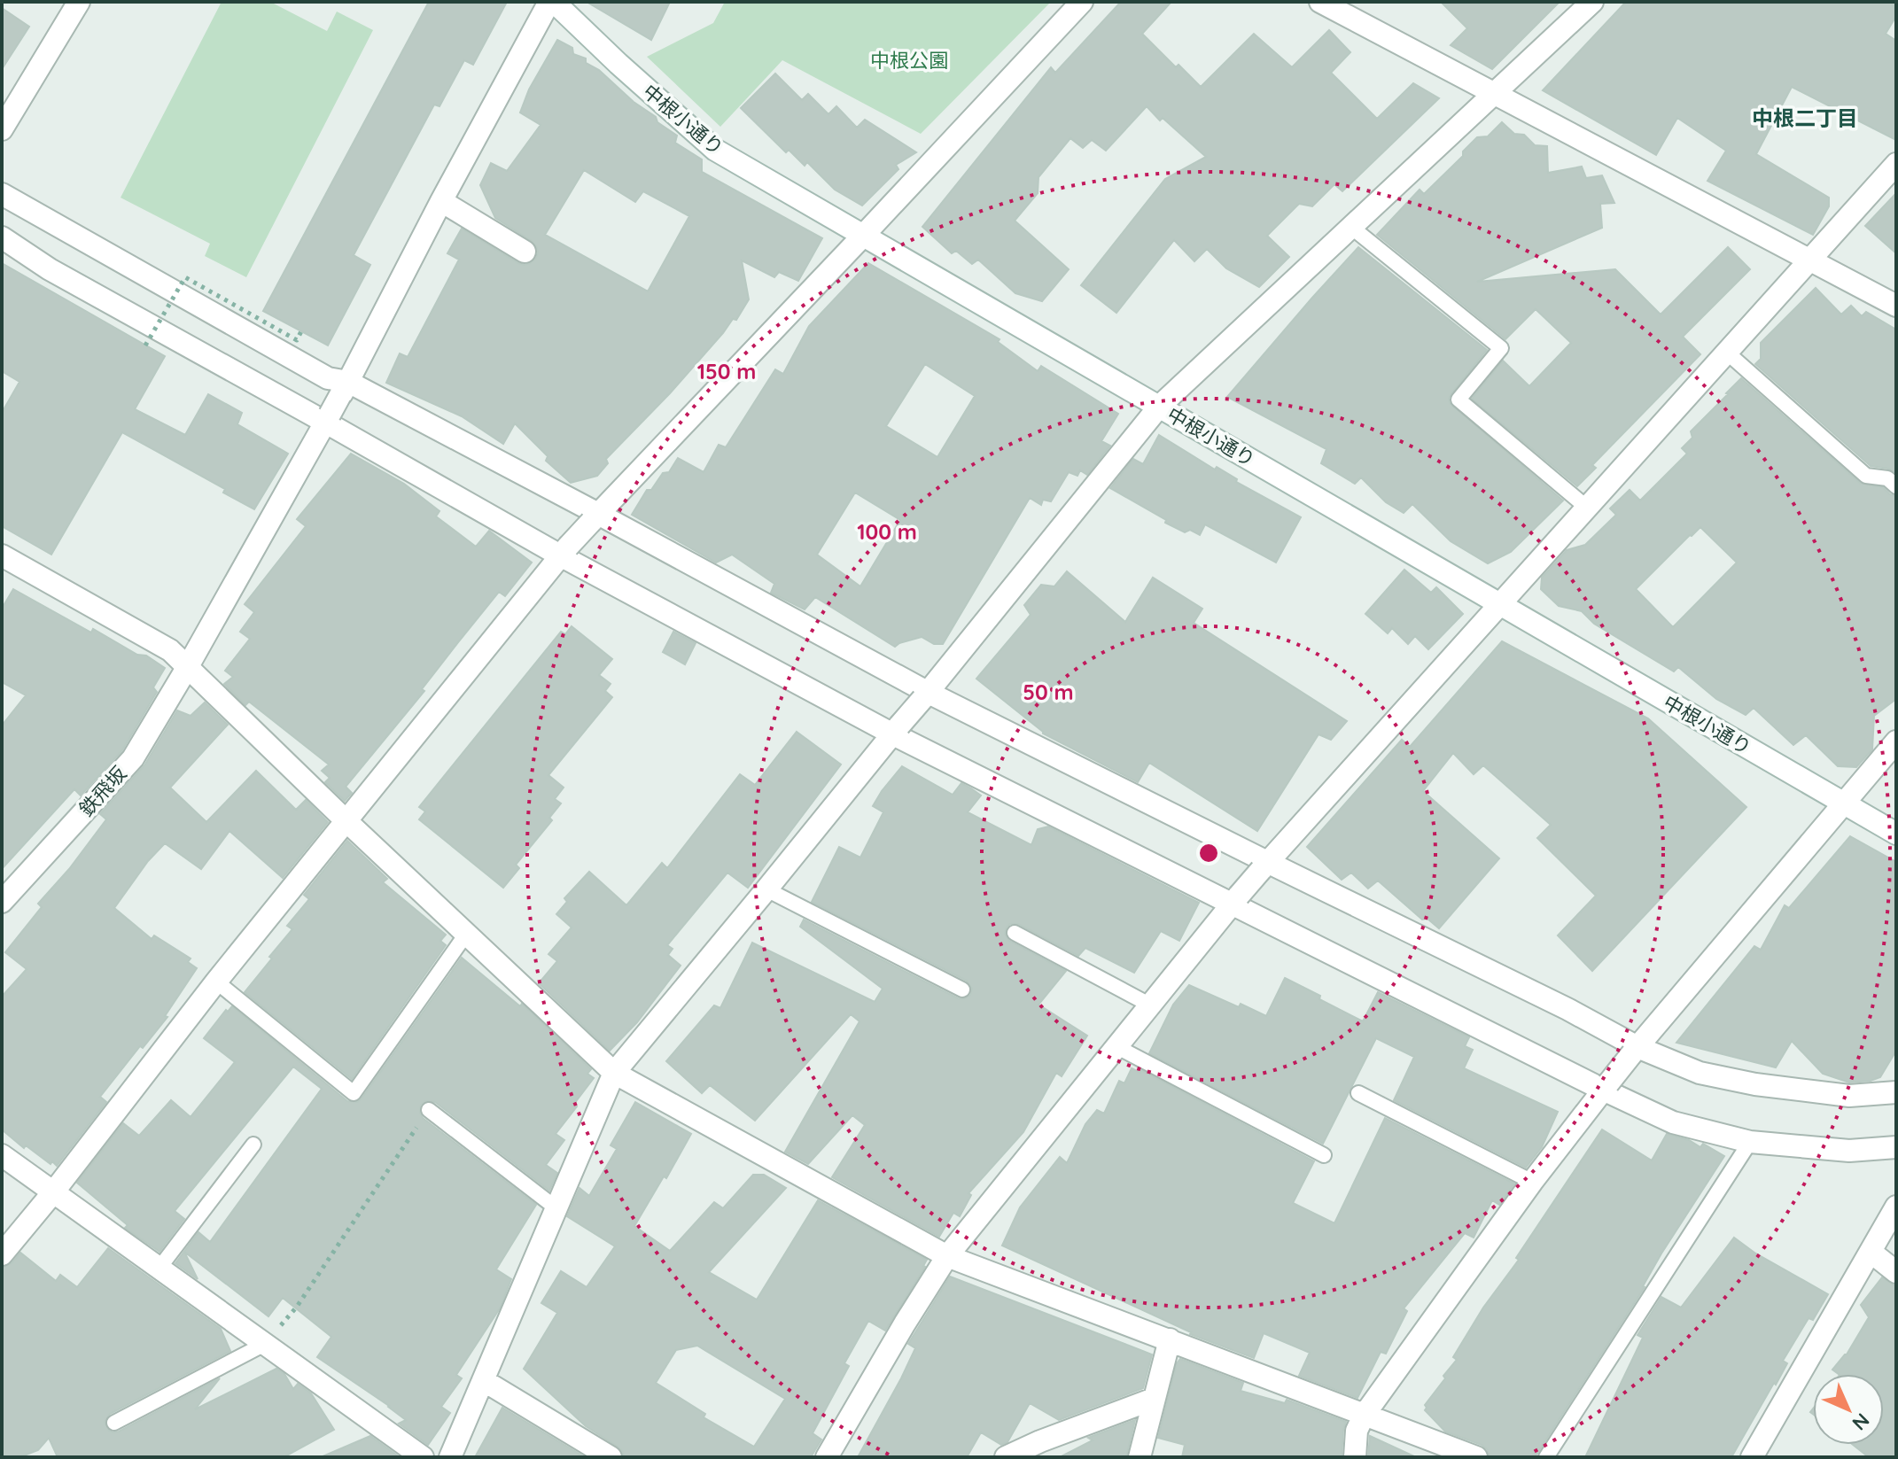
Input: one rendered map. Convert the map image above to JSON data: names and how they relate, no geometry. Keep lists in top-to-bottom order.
{
  "streets": {
    "street": ["中根小通り", "鉄飛坂"]
  },
  "crossings": [
    ["中根小通り", "鉄飛坂"]
  ],
  "districts": ["中根二丁目"],
  "parks": ["中根公園"],
  "north": "bottom right",
  "rings": ["150 m", "100 m", "50 m"]
}
